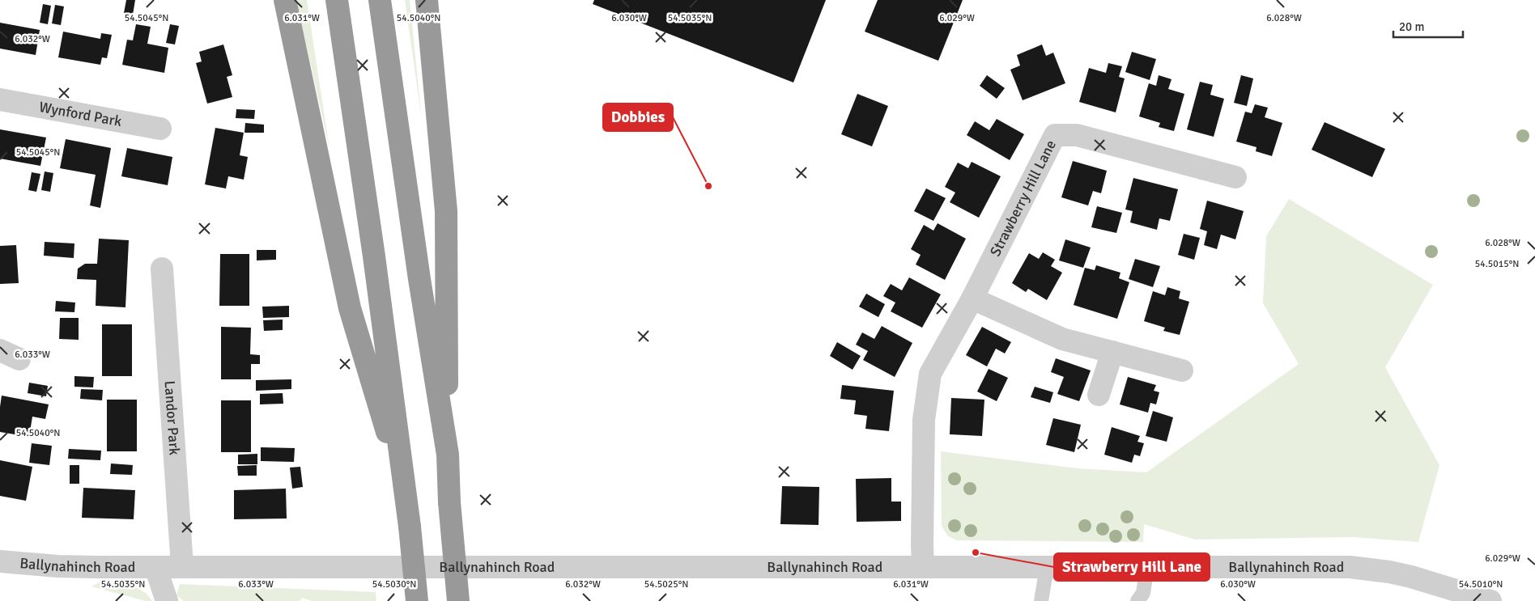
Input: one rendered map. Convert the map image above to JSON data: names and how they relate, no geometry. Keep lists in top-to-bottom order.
{
  "streets": {
    "street": [
      "Wynford Park",
      "Strawberry Hill Lane",
      "Landor Park",
      "Ballynahinch Road"
    ]
  },
  "crossings": [
    ["Strawberry Hill Lane", "Ballynahinch Road"],
    ["Landor Park", "Ballynahinch Road"]
  ],
  "places": ["Dobbies", "Strawberry Hill Lane"],
  "scale_bar": "20 m",
  "coordinates": [
    "6.031°W",
    "6.030°W",
    "6.029°W",
    "6.028°W",
    "54.5045°N",
    "54.5040°N",
    "54.5035°N",
    "6.032°W",
    "54.5015°N",
    "6.033°W",
    "54.5030°N",
    "54.5025°N",
    "54.5010°N"
  ]
}
